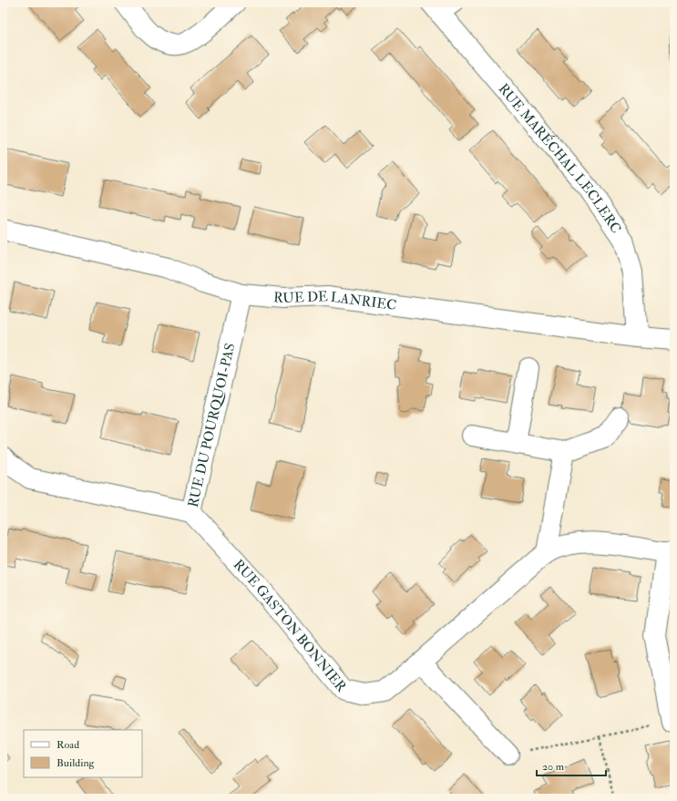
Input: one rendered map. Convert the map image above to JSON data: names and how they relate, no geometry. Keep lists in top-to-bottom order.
{
  "streets": {
    "street": [
      "RUE MARÉCHAL LECLERC",
      "RUE DE LANRIEC",
      "RUE DU POURQUOI-PAS",
      "RUE GASTON BONNIER"
    ]
  },
  "crossings": [
    ["RUE MARÉCHAL LECLERC", "RUE DE LANRIEC"],
    ["RUE DE LANRIEC", "RUE DU POURQUOI-PAS"],
    ["RUE DU POURQUOI-PAS", "RUE GASTON BONNIER"]
  ],
  "legend": ["Road", "Building"],
  "scale_bar": "20 m"
}
